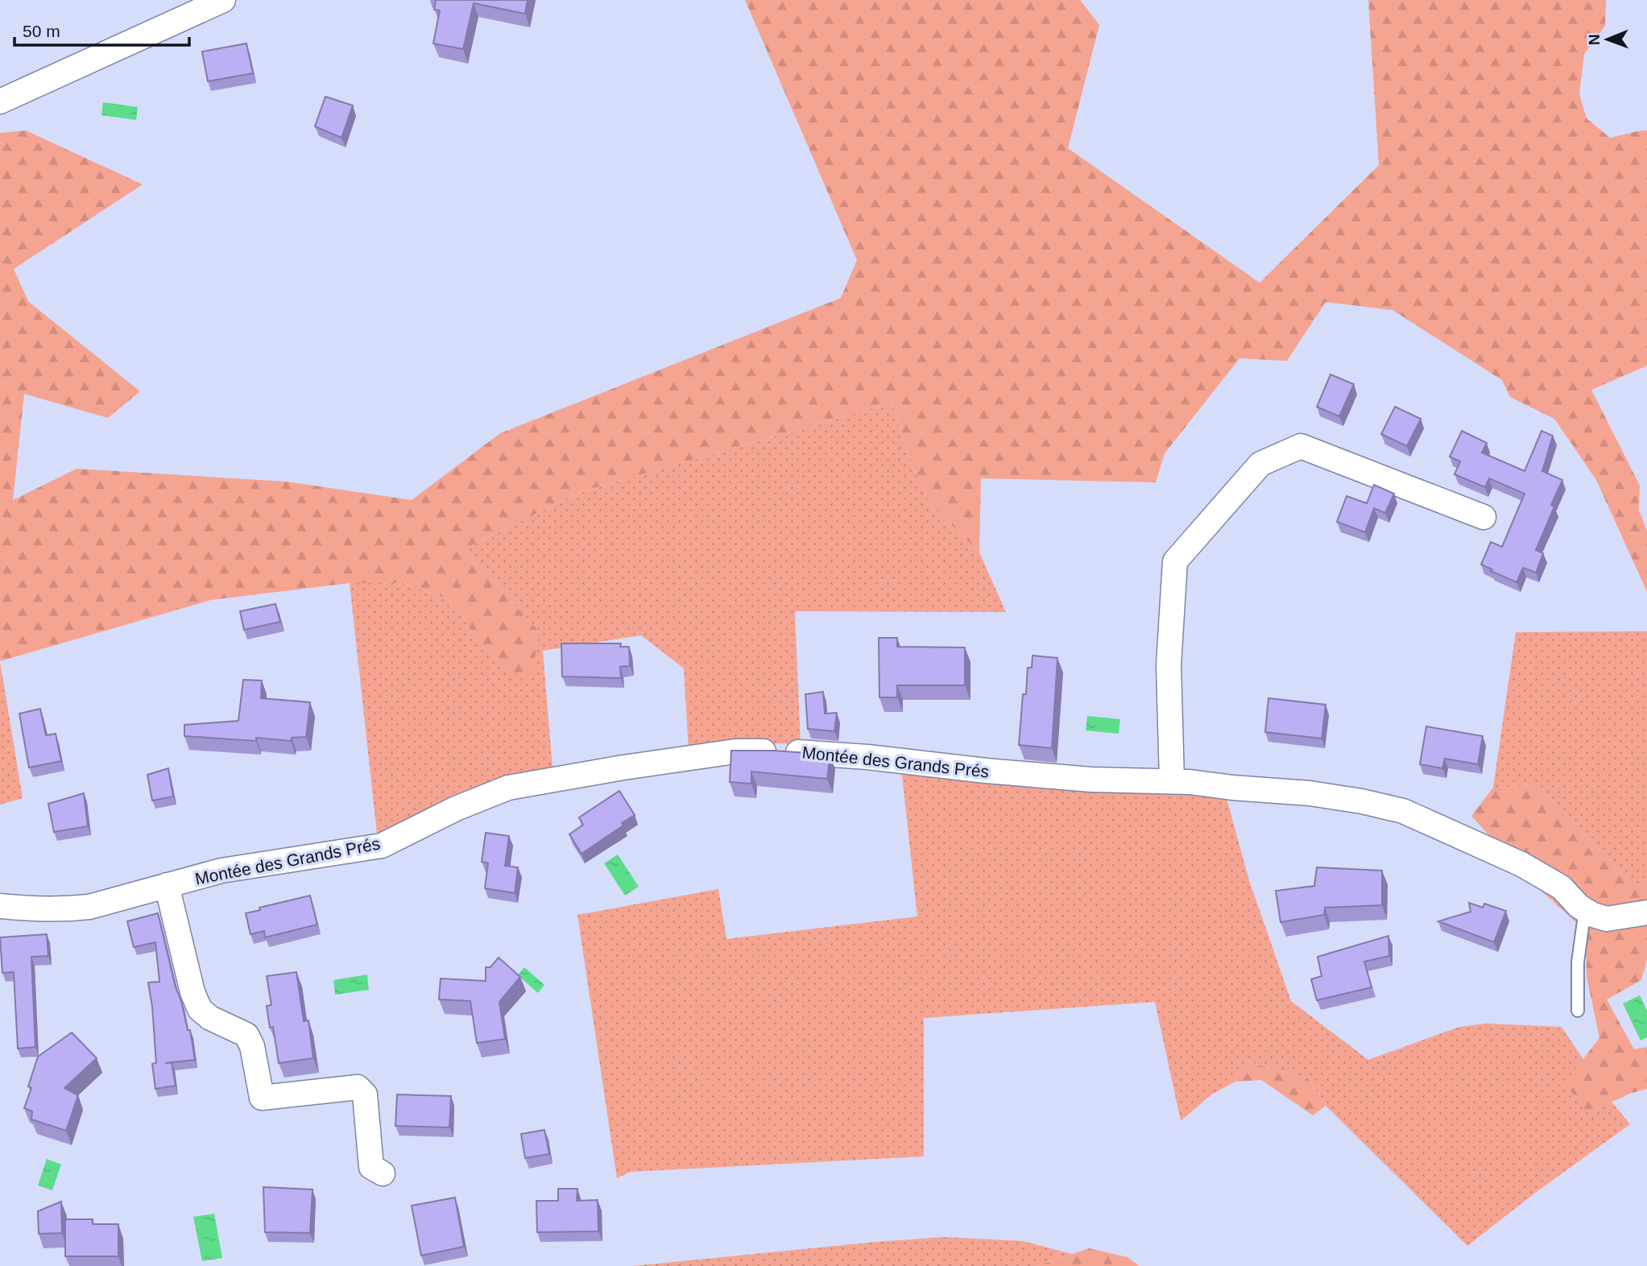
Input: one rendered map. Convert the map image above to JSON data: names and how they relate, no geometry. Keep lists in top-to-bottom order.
{
  "streets": {
    "street": ["Montée des Grands Prés"]
  },
  "scale_bar": "50 m",
  "north": "left"
}
